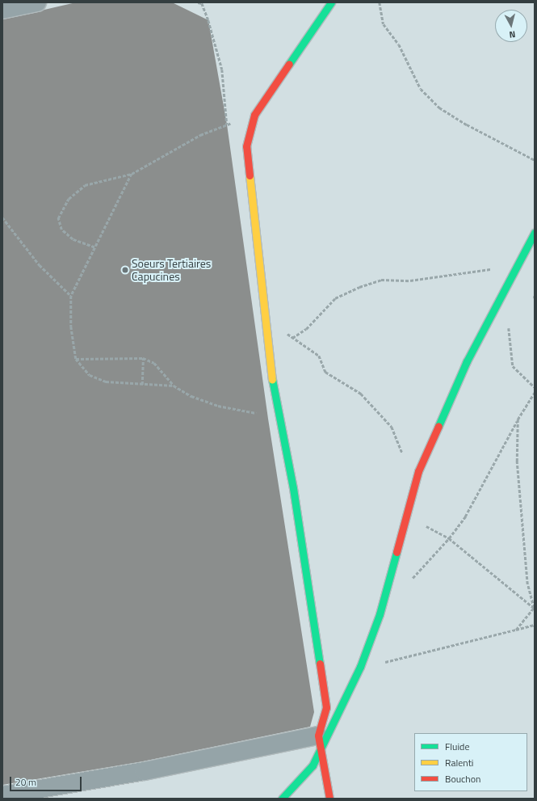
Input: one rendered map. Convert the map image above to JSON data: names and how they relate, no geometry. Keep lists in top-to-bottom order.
{
  "places": ["Soeurs Tertiaires Capucines"],
  "legend": ["Fluide", "Ralenti", "Bouchon"],
  "scale_bar": "20 m",
  "north": "bottom"
}
